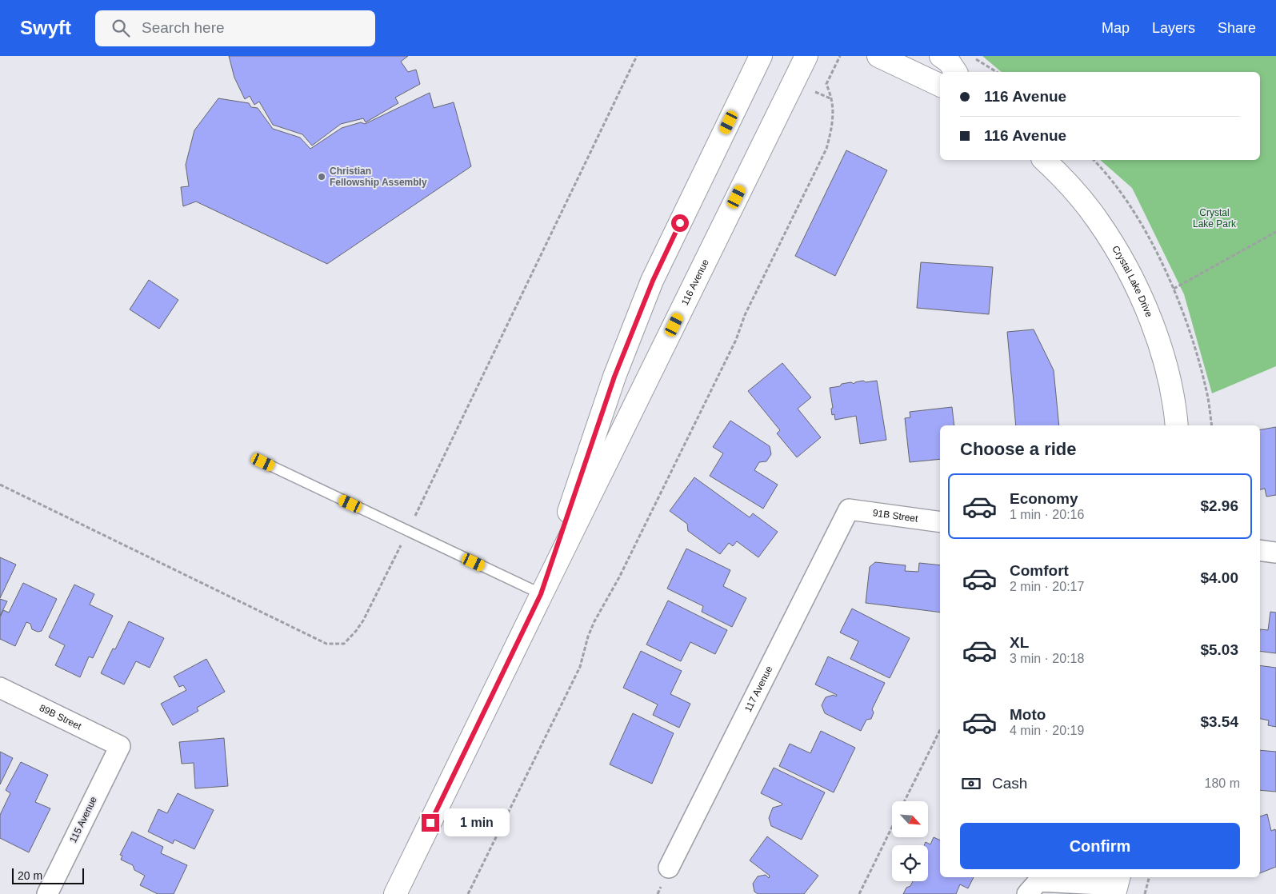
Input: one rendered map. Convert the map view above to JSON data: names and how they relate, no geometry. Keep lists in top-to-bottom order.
{
  "streets": {
    "main road": ["116 Avenue", "Crystal Lake Drive"],
    "street": [
      "91B Street",
      "117 Avenue",
      "89B Street",
      "115 Avenue"
    ]
  },
  "crossings": [
    ["91B Street", "117 Avenue"],
    ["89B Street", "115 Avenue"]
  ],
  "parks": ["Crystal Lake Park"],
  "places": ["Christian Fellowship Assembly"],
  "scale_bar": "20 m",
  "north": "bottom right",
  "page": {
    "header": "Swyft",
    "search": "Search here",
    "nav": ["Map", "Layers", "Share"],
    "banner": ["116 Avenue", "116 Avenue"],
    "heading": "Choose a ride",
    "list": [
      {
        "name": "Economy",
        "note": "1 min · 20:16",
        "value": "$2.96"
      },
      {
        "name": "Comfort",
        "note": "2 min · 20:17",
        "value": "$4.00"
      },
      {
        "name": "XL",
        "note": "3 min · 20:18",
        "value": "$5.03"
      },
      {
        "name": "Moto",
        "note": "4 min · 20:19",
        "value": "$3.54"
      }
    ],
    "pay": ["Cash", "180 m"],
    "bubble": "1 min",
    "buttons": "Confirm",
    "scale": "20 m"
  }
}
